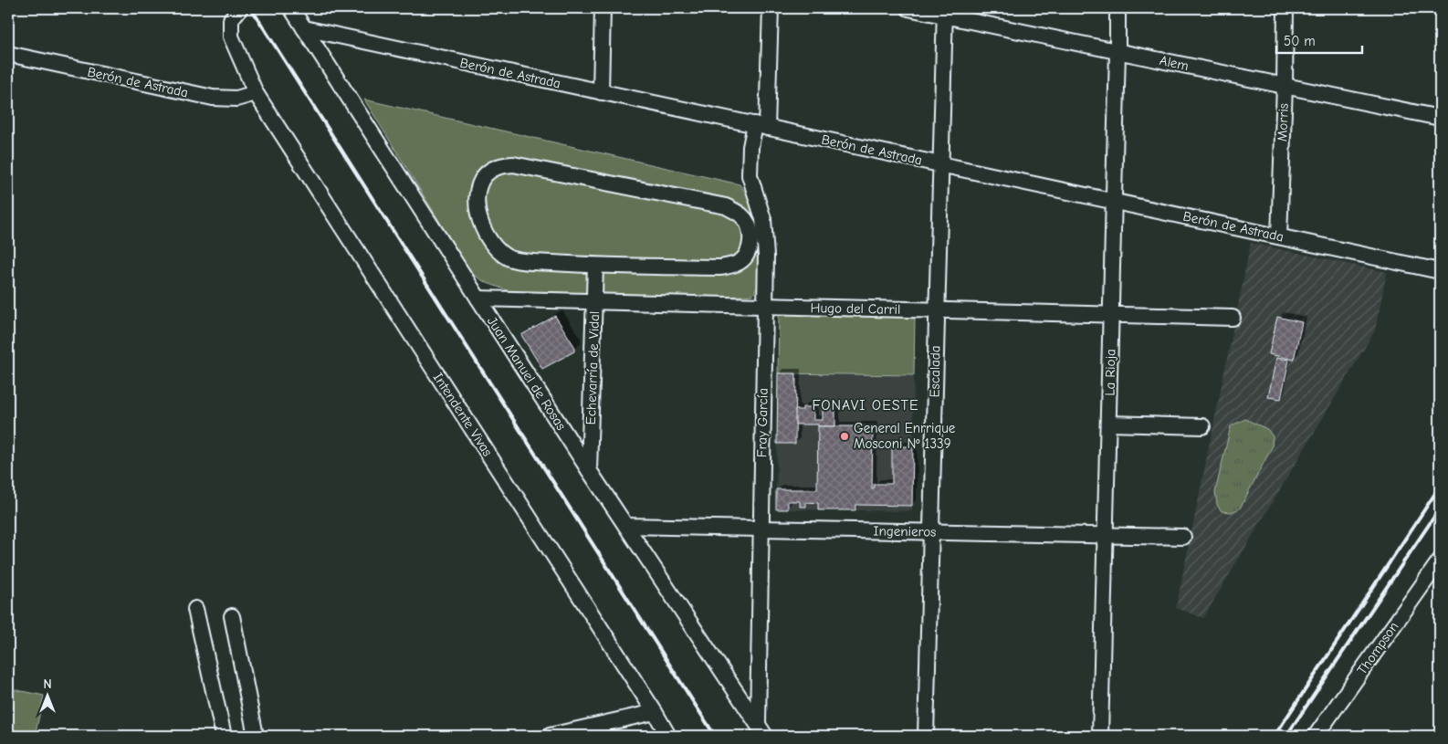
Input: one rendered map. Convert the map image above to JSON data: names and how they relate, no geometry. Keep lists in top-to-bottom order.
{
  "streets": {
    "street": [
      "Alem",
      "Berón de Astrada",
      "Morris",
      "Hugo del Carril",
      "Echevarría de Vidal",
      "Escalada",
      "La Rioja",
      "Juan Manuel de Rosas",
      "Intendente Vivas",
      "Fray García",
      "Ingenieros",
      "Thompson"
    ]
  },
  "crossings": [
    ["Alem", "Morris"],
    ["Alem", "Escalada"],
    ["Alem", "La Rioja"],
    ["Berón de Astrada", "Morris"],
    ["Berón de Astrada", "Escalada"],
    ["Berón de Astrada", "La Rioja"],
    ["Berón de Astrada", "Juan Manuel de Rosas"],
    ["Berón de Astrada", "Intendente Vivas"],
    ["Berón de Astrada", "Fray García"],
    ["Hugo del Carril", "Echevarría de Vidal"],
    ["Hugo del Carril", "Escalada"],
    ["Hugo del Carril", "La Rioja"],
    ["Hugo del Carril", "Juan Manuel de Rosas"],
    ["Hugo del Carril", "Fray García"],
    ["Echevarría de Vidal", "Juan Manuel de Rosas"],
    ["Escalada", "Ingenieros"],
    ["La Rioja", "Ingenieros"],
    ["Juan Manuel de Rosas", "Fray García"],
    ["Juan Manuel de Rosas", "Ingenieros"],
    ["Fray García", "Ingenieros"]
  ],
  "districts": ["FONAVI OESTE"],
  "places": ["General Enrrique Mosconi Nº 1339"],
  "scale_bar": "50 m",
  "north": "top"
}
